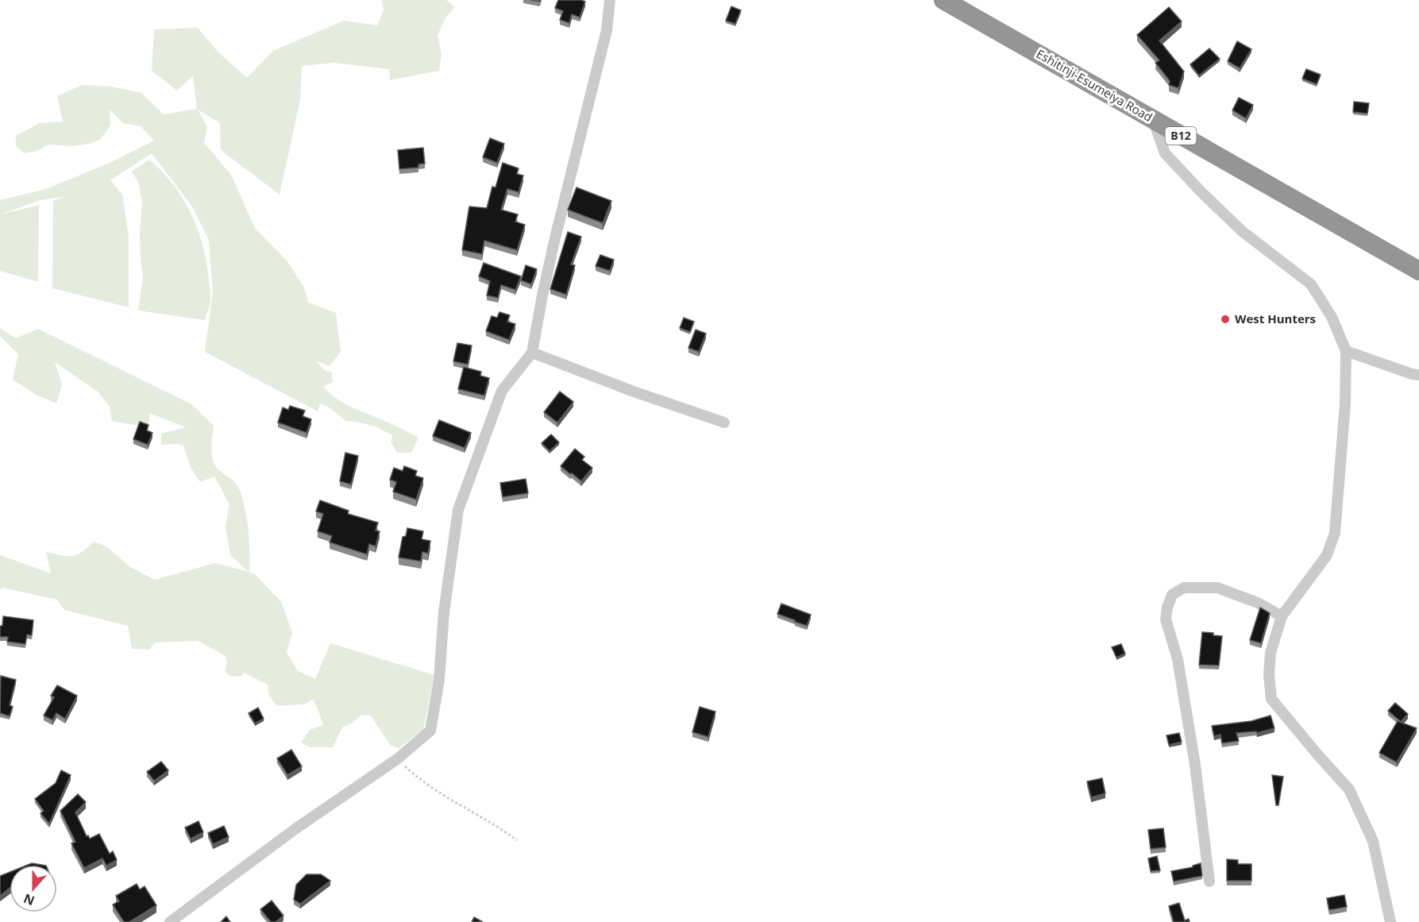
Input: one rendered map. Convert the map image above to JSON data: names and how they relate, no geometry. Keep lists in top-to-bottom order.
{
  "streets": {
    "highway": ["Eshitinji-Esumeiya Road", "B12"]
  },
  "places": ["West Hunters"],
  "north": "bottom"
}
